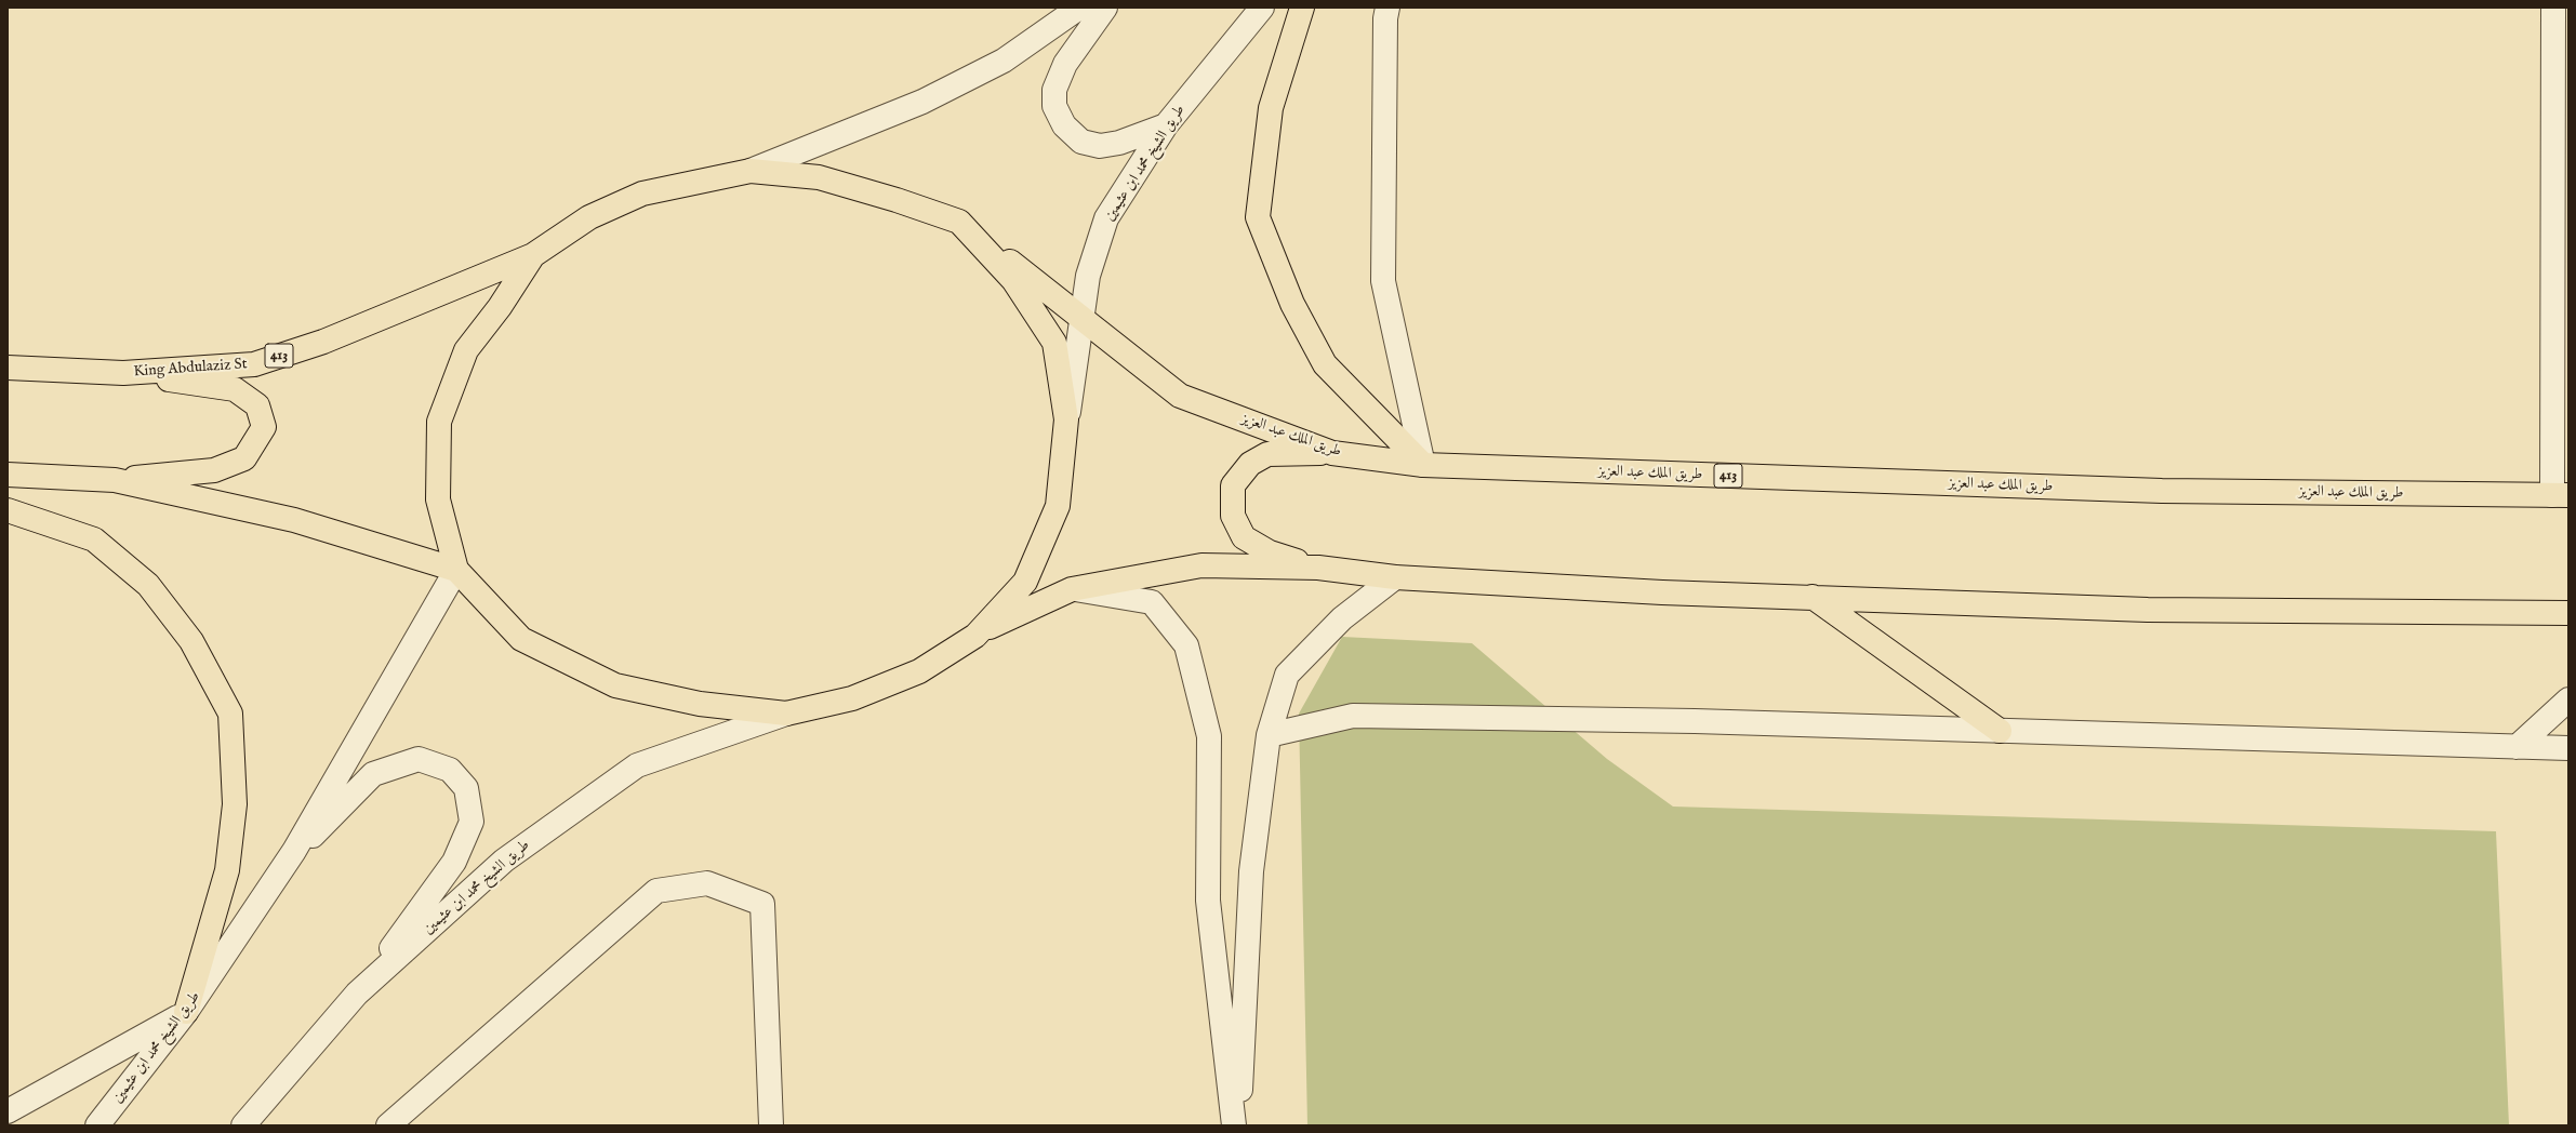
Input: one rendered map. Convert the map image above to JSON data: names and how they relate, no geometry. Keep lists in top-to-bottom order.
{
  "streets": {
    "highway": ["413", "King Abdulaziz St", "طريق الملك عبد العزيز"],
    "street": ["طريق الشيخ محمد ابن عثيمين"]
  },
  "crossings": [
    ["طريق الشيخ محمد ابن عثيمين", "طريق الملك عبد العزيز"]
  ]
}
